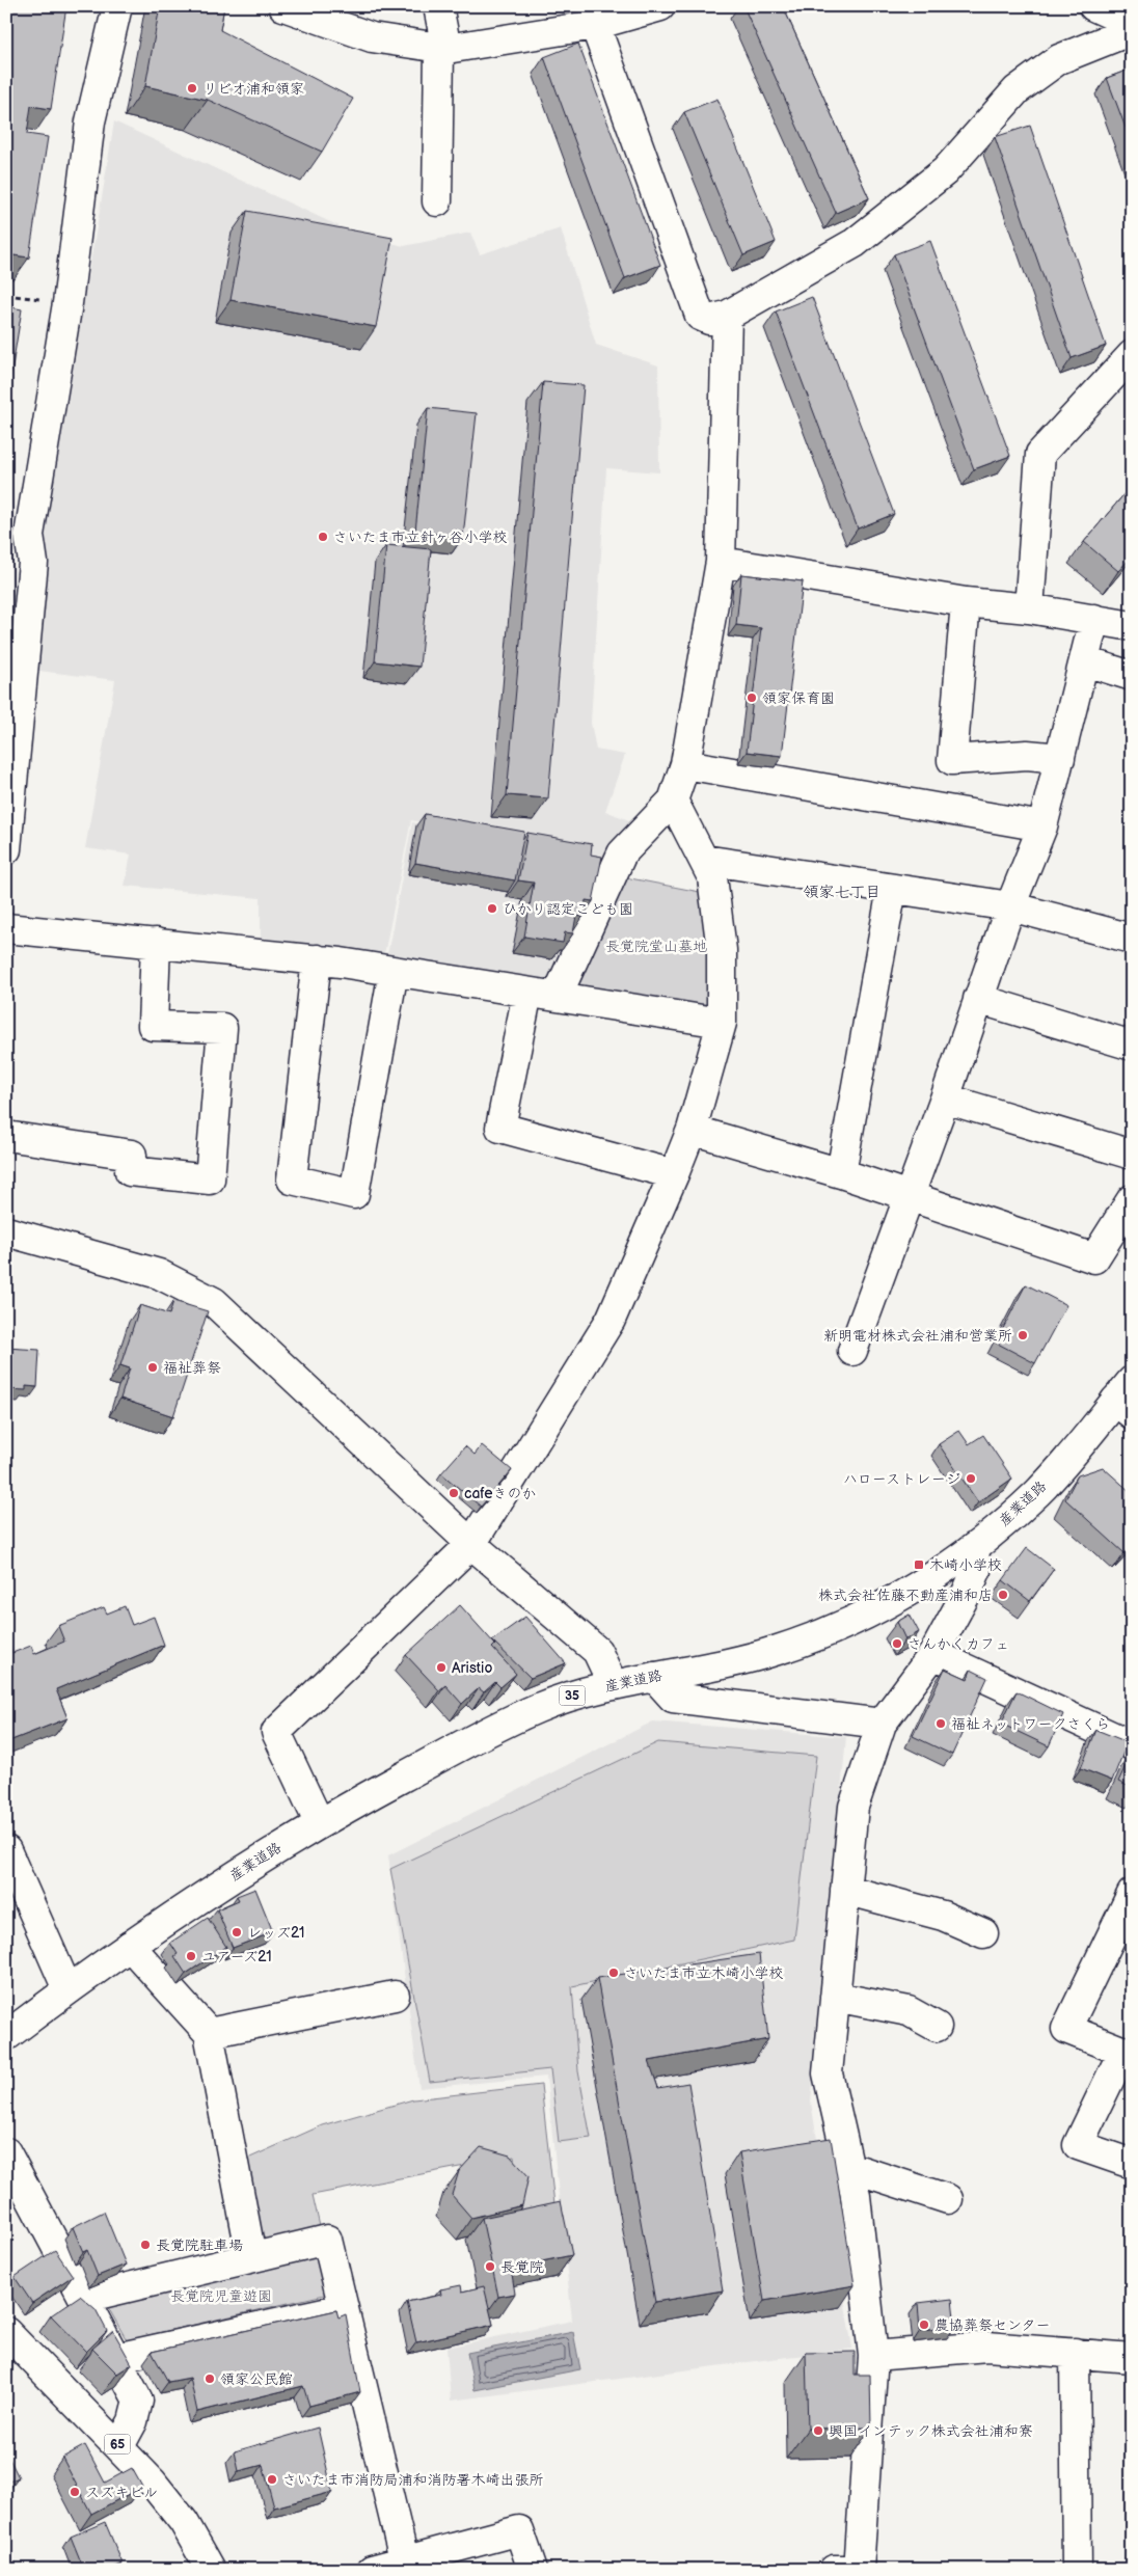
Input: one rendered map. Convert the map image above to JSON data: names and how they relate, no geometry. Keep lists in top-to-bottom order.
{
  "streets": {
    "street": ["産業道路", "35", "65"]
  },
  "districts": ["領家七丁目"],
  "parks": ["長覚院堂山墓地", "長覚院児童遊園"],
  "places": {
    "other": [
      "リビオ浦和領家",
      "さいたま市立針ヶ谷小学校",
      "領家保育園",
      "ひかり認定こども園",
      "新明電材株式会社浦和営業所",
      "福祉葬祭",
      "ハローストレージ",
      "cafeきのか",
      "株式会社佐藤不動産浦和店",
      "さんかくカフェ",
      "Aristio",
      "福祉ネットワークさくら",
      "レッズ21",
      "ユアーズ21",
      "さいたま市立木崎小学校",
      "長覚院駐車場",
      "長覚院",
      "農協葬祭センター",
      "領家公民館",
      "興国インテック株式会社浦和寮",
      "さいたま市消防局浦和消防署木崎出張所",
      "スズキビル"
    ],
    "transit": ["木崎小学校"]
  }
}
